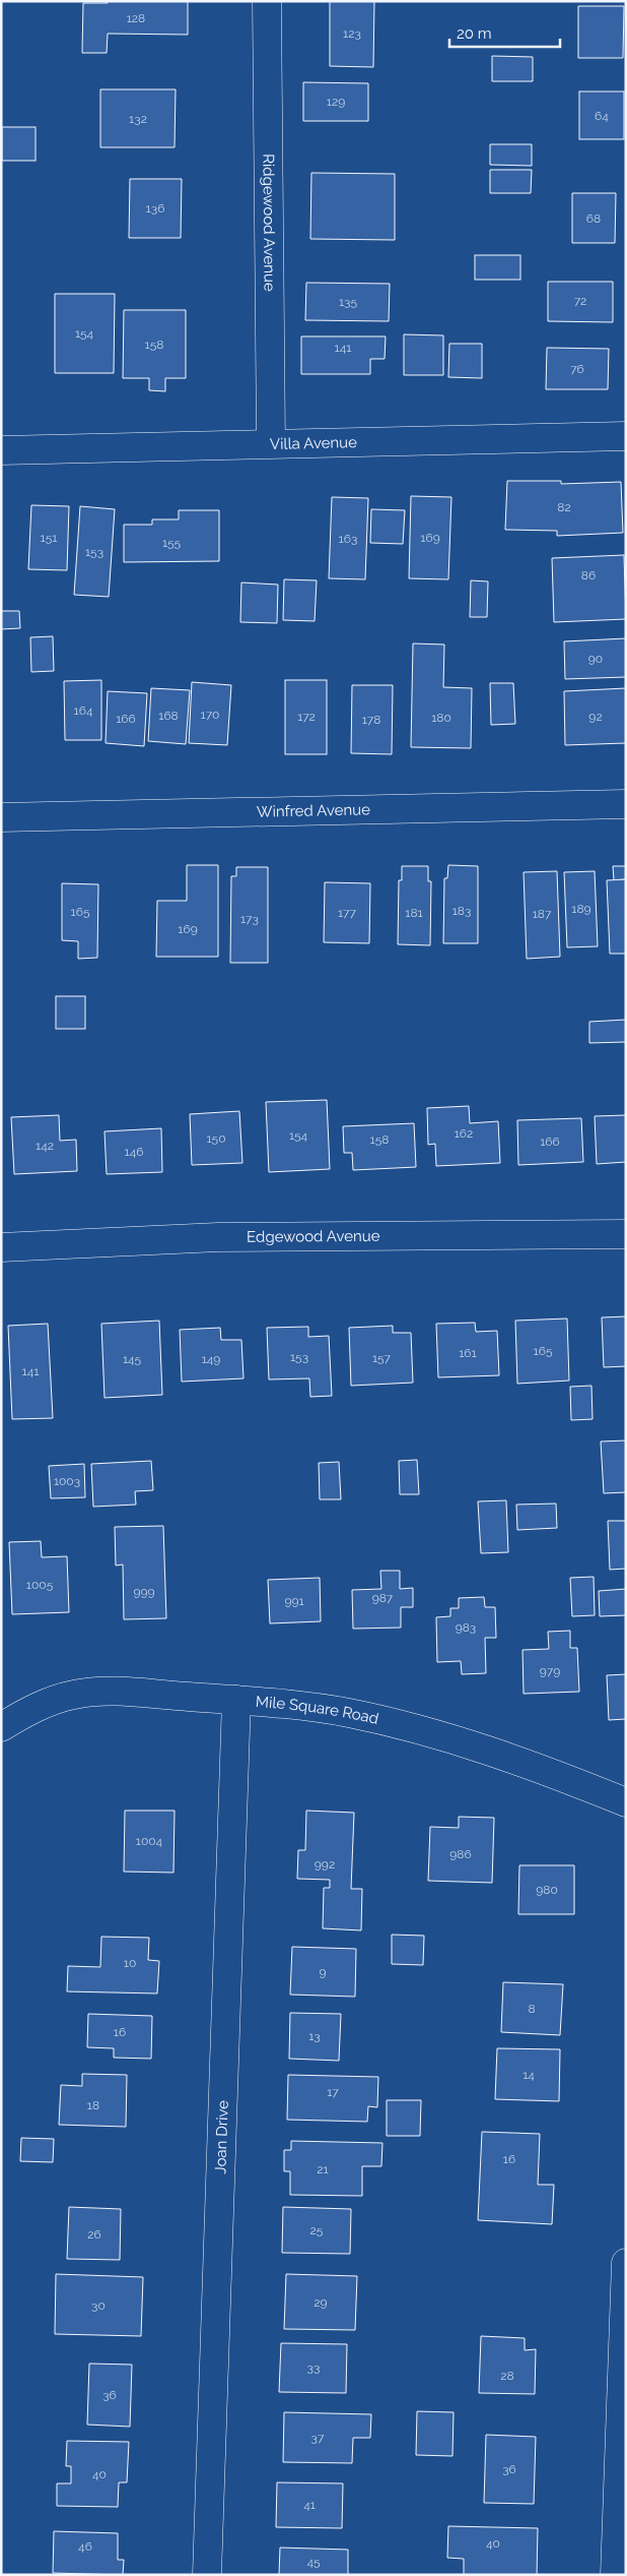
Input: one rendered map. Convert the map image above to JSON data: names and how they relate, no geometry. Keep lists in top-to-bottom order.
{
  "streets": {
    "street": [
      "Ridgewood Avenue",
      "Villa Avenue",
      "Winfred Avenue",
      "Edgewood Avenue",
      "Mile Square Road",
      "Joan Drive"
    ]
  },
  "crossings": [
    ["Ridgewood Avenue", "Villa Avenue"],
    ["Mile Square Road", "Joan Drive"]
  ],
  "house_numbers": [
    "128",
    "123",
    "129",
    "64",
    "132",
    "136",
    "68",
    "72",
    "135",
    "154",
    "158",
    "141",
    "76",
    "82",
    "151",
    "169",
    "163",
    "155",
    "153",
    "86",
    "90",
    "164",
    "170",
    "168",
    "172",
    "92",
    "180",
    "166",
    "178",
    "189",
    "183",
    "165",
    "177",
    "181",
    "187",
    "173",
    "169",
    "162",
    "154",
    "150",
    "158",
    "166",
    "142",
    "146",
    "165",
    "161",
    "153",
    "157",
    "145",
    "149",
    "141",
    "1003",
    "1005",
    "999",
    "987",
    "991",
    "983",
    "979",
    "1004",
    "986",
    "992",
    "980",
    "10",
    "9",
    "8",
    "16",
    "13",
    "14",
    "17",
    "18",
    "16",
    "21",
    "25",
    "26",
    "29",
    "30",
    "33",
    "28",
    "36",
    "37",
    "36",
    "40",
    "41",
    "40",
    "46",
    "45"
  ],
  "scale_bar": "20 m"
}
